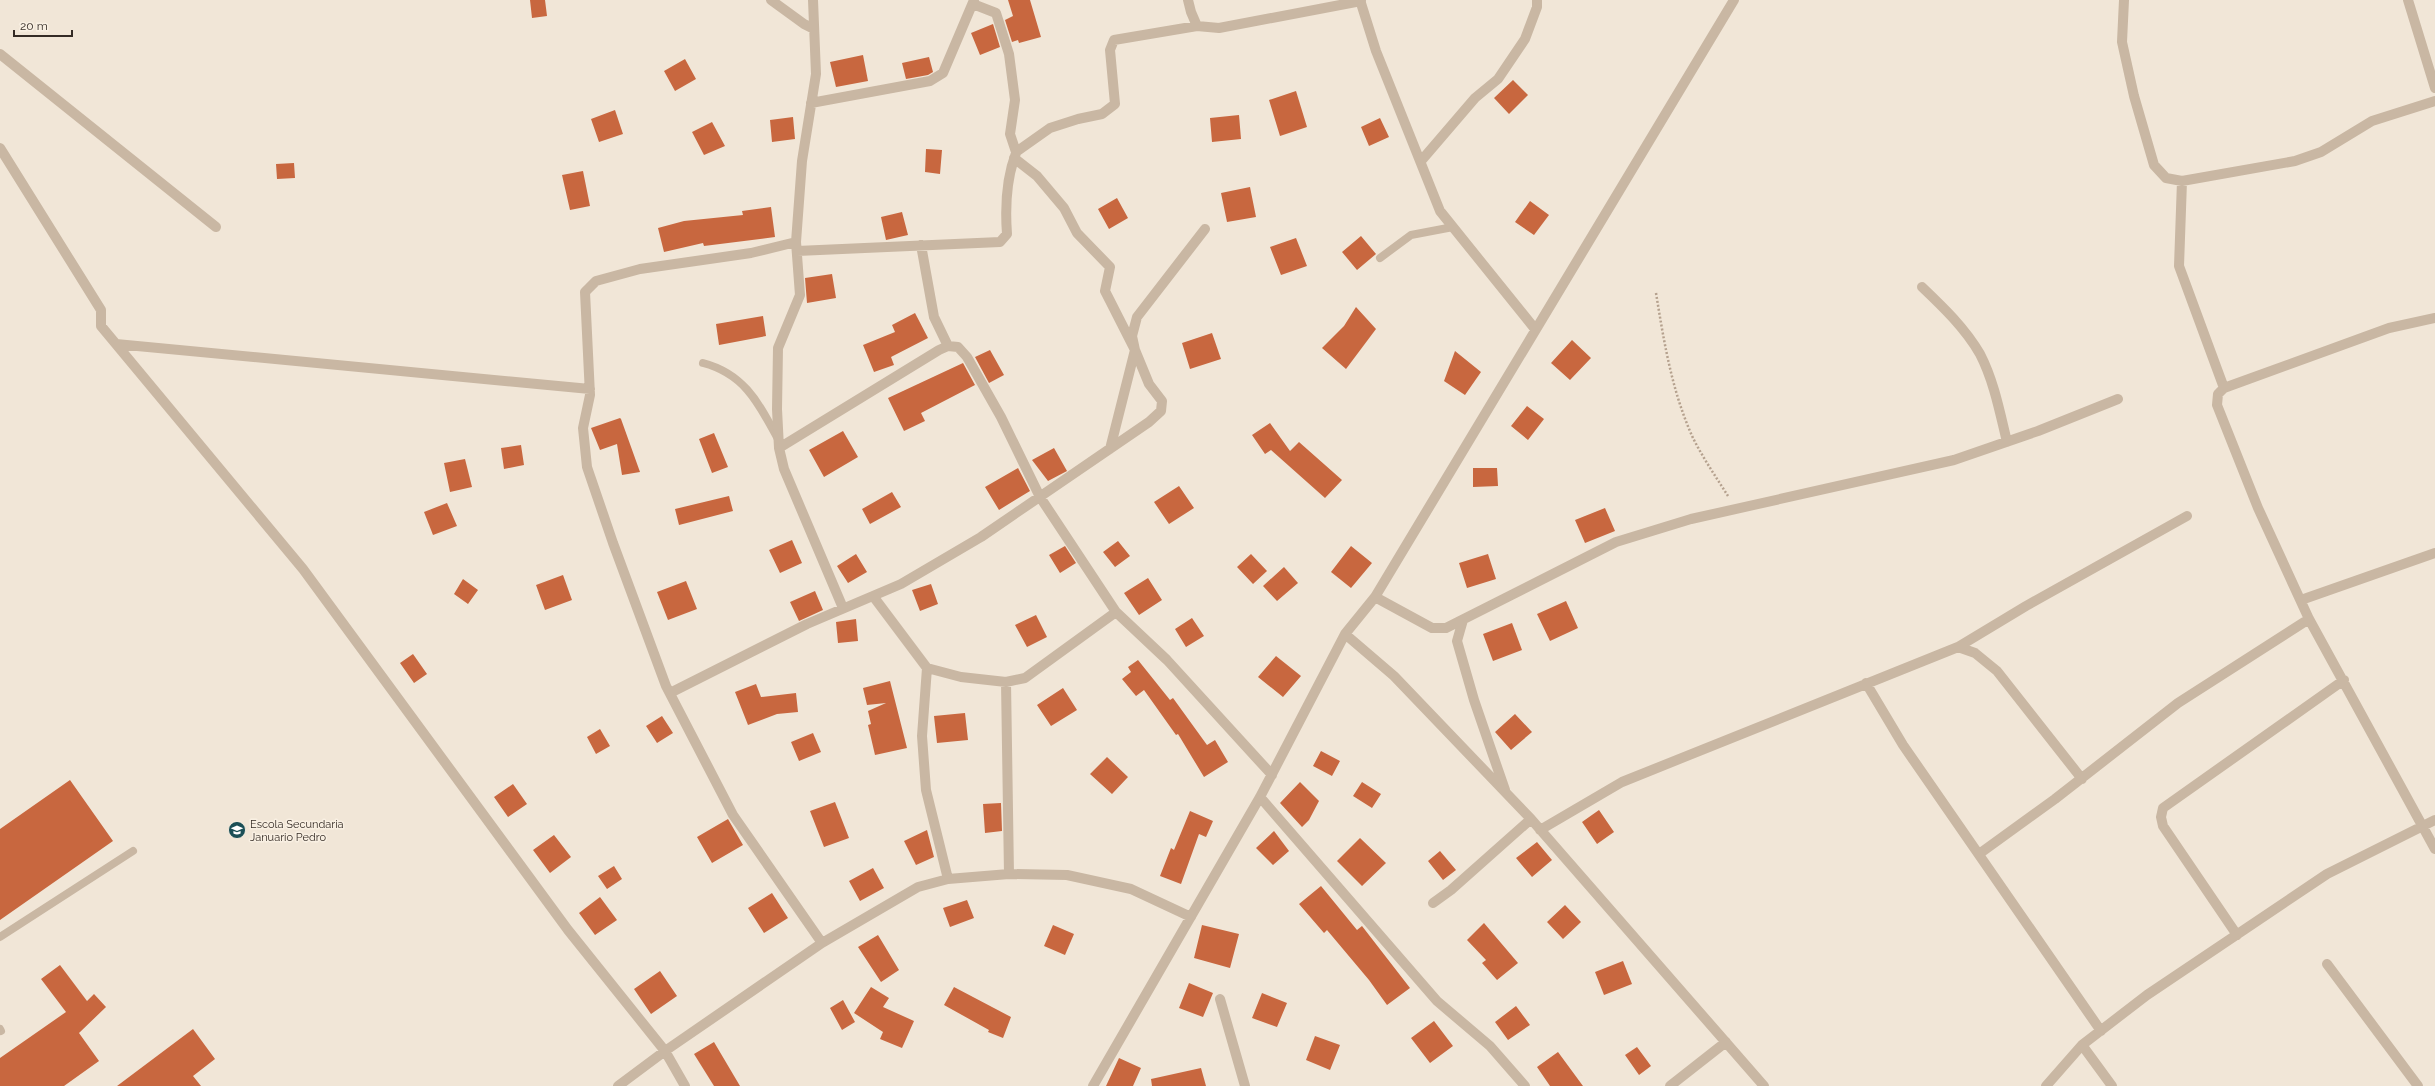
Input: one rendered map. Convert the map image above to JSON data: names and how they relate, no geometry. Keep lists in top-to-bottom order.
{
  "places": {
    "school or university": ["Escola Secundaria Januario Pedro"]
  },
  "scale_bar": "20 m"
}
